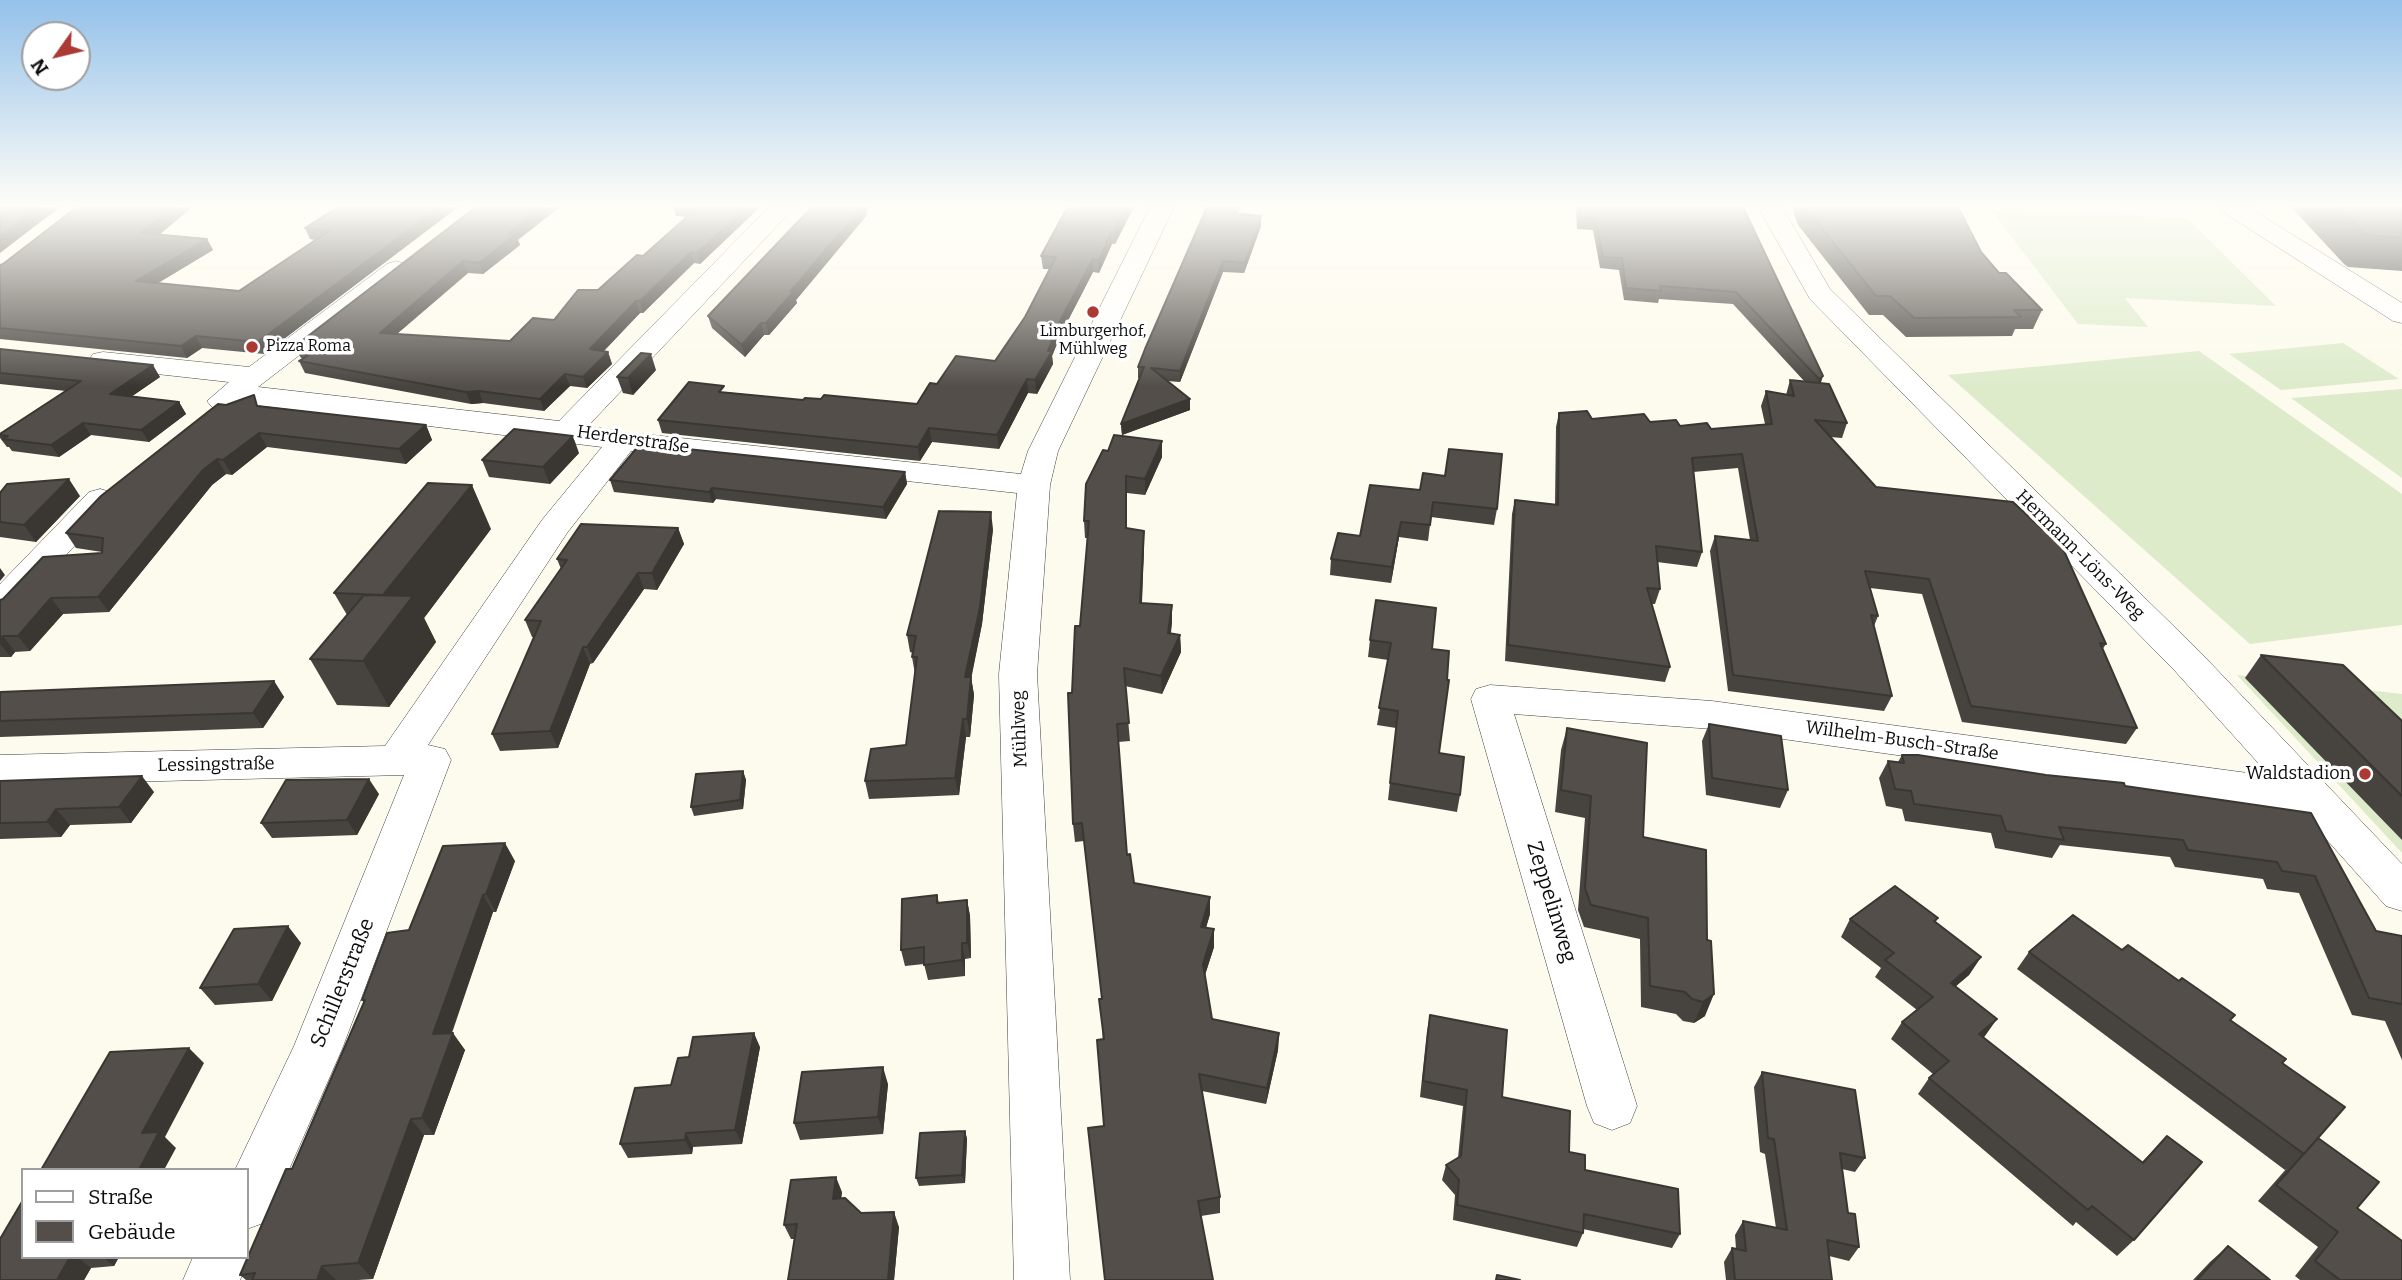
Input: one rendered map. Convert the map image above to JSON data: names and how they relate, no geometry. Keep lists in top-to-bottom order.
{
  "streets": {
    "street": [
      "Herderstraße",
      "Hermann-Löns-Weg",
      "Mühlweg",
      "Wilhelm-Busch-Straße",
      "Lessingstraße",
      "Zeppelinweg",
      "Schillerstraße"
    ]
  },
  "crossings": [
    ["Herderstraße", "Mühlweg"],
    ["Herderstraße", "Schillerstraße"],
    ["Hermann-Löns-Weg", "Wilhelm-Busch-Straße"],
    ["Wilhelm-Busch-Straße", "Zeppelinweg"],
    ["Lessingstraße", "Schillerstraße"]
  ],
  "places": ["Limburgerhof, Mühlweg", "Pizza Roma", "Waldstadion"],
  "legend": ["Straße", "Gebäude"],
  "north": "bottom left"
}
